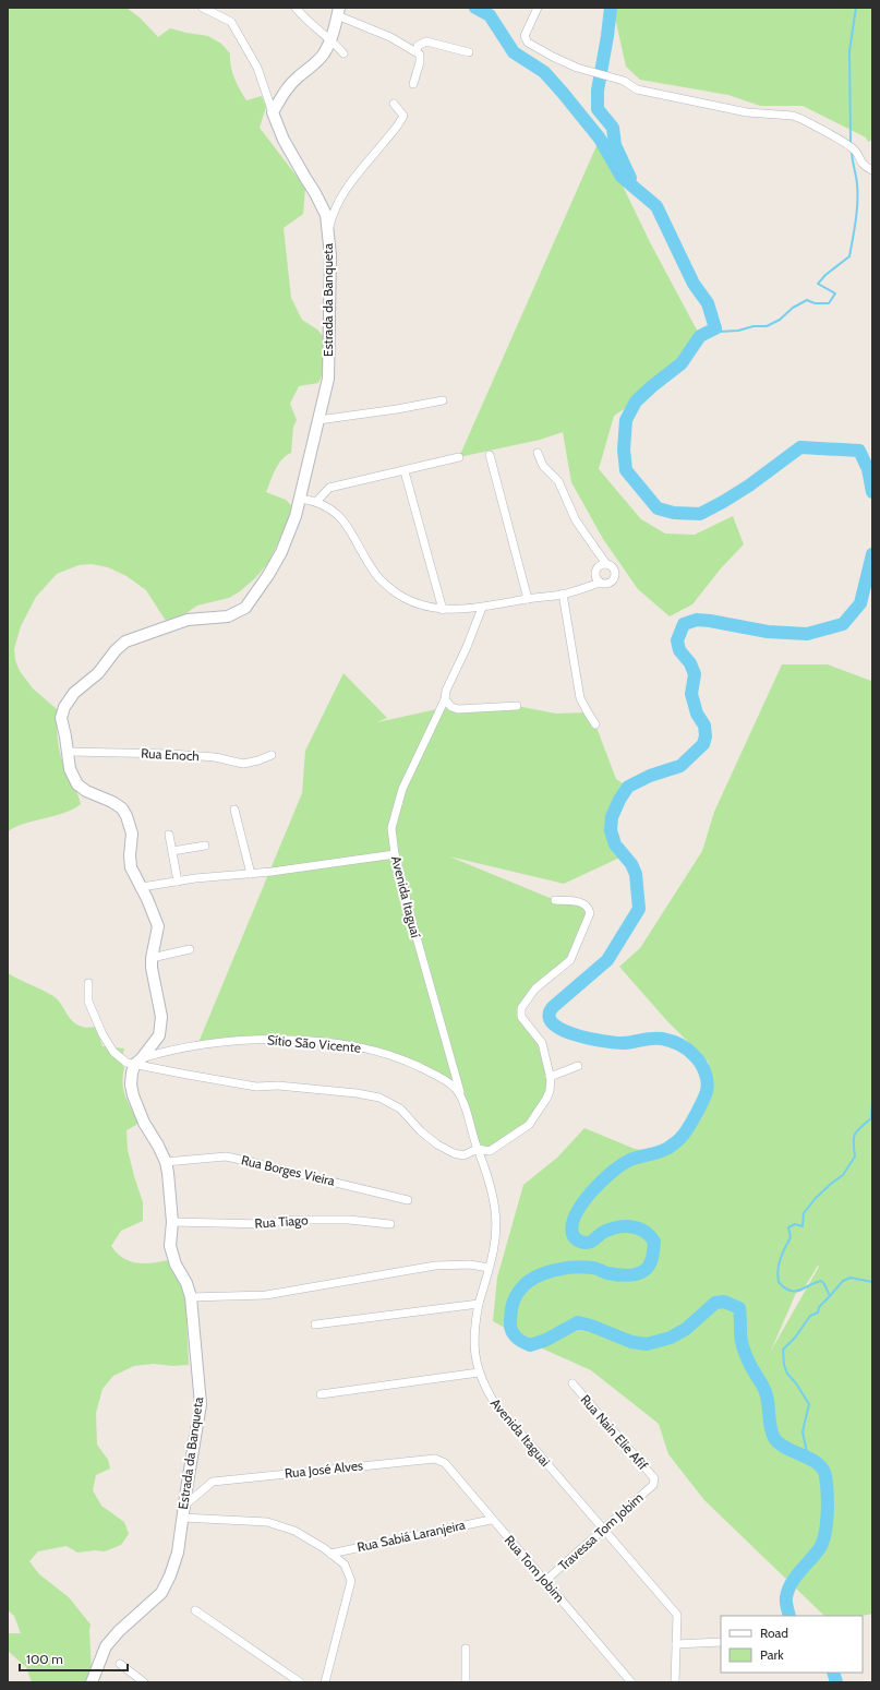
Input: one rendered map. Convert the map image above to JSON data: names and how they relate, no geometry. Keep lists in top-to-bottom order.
{
  "streets": {
    "street": [
      "Estrada da Banqueta",
      "Rua Enoch",
      "Avenida Itaguaí",
      "Sítio São Vicente",
      "Rua Borges Vieira",
      "Rua Tiago",
      "Avenida Itaguai",
      "Rua Nain Elie Afif",
      "Rua José Alves",
      "Travessa Tom Jobim",
      "Rua Sabiá Laranjeira",
      "Rua Tom Jobim"
    ]
  },
  "crossings": [
    ["Estrada da Banqueta", "Rua Enoch"],
    ["Estrada da Banqueta", "Sítio São Vicente"],
    ["Estrada da Banqueta", "Rua Borges Vieira"],
    ["Estrada da Banqueta", "Rua Tiago"],
    ["Estrada da Banqueta", "Rua José Alves"],
    ["Estrada da Banqueta", "Rua Sabiá Laranjeira"],
    ["Avenida Itaguaí", "Sítio São Vicente"],
    ["Avenida Itaguai", "Travessa Tom Jobim"],
    ["Rua Nain Elie Afif", "Travessa Tom Jobim"],
    ["Rua José Alves", "Rua Tom Jobim"],
    ["Travessa Tom Jobim", "Rua Tom Jobim"],
    ["Rua Sabiá Laranjeira", "Rua Tom Jobim"]
  ],
  "legend": ["Road", "Park"],
  "scale_bar": "100 m"
}
